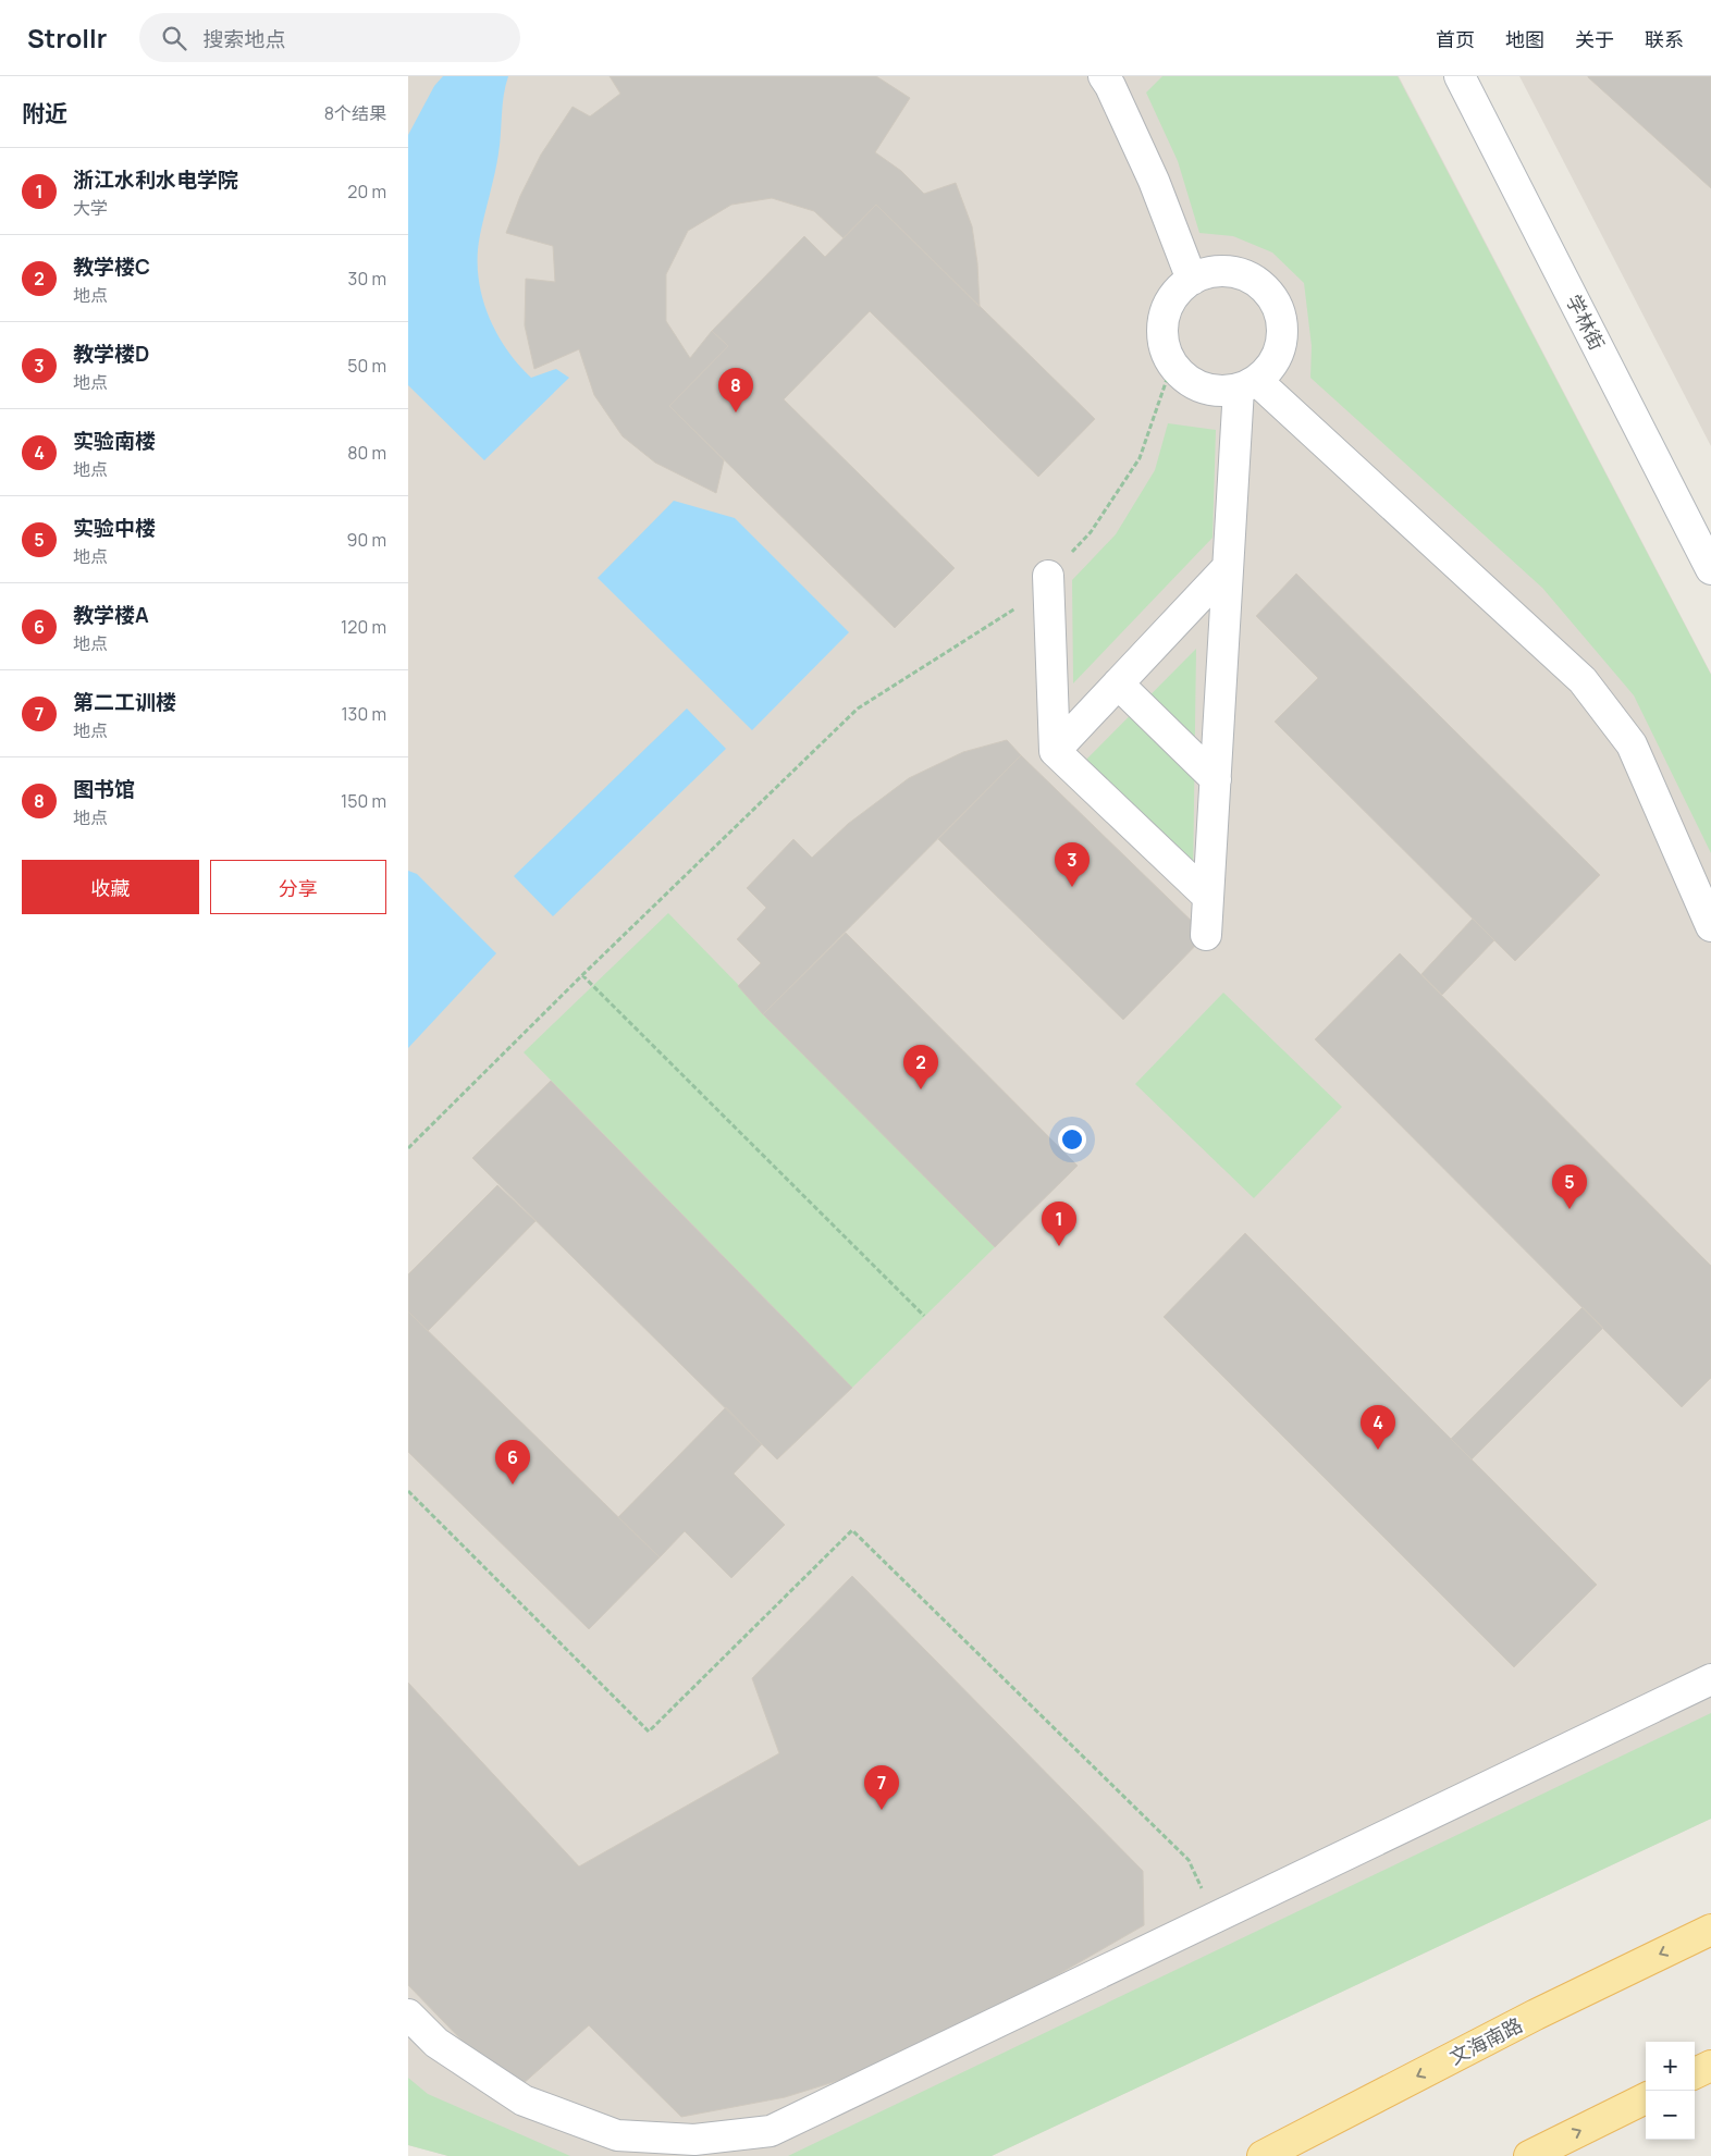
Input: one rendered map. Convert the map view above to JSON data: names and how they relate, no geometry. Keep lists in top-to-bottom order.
{
  "streets": {
    "main road": ["文海南路"],
    "street": ["学林街"]
  },
  "one_way": ["文海南路"],
  "page": {
    "header": "Strollr",
    "search": "搜索地点",
    "nav": [
      "首页",
      "地图",
      "关于",
      "联系"
    ],
    "heading": ["附近", "8个结果"],
    "list": [
      {
        "mark": "1",
        "name": "浙江水利水电学院",
        "note": "大学",
        "value": "20 m"
      },
      {
        "mark": "2",
        "name": "教学楼C",
        "note": "地点",
        "value": "30 m"
      },
      {
        "mark": "3",
        "name": "教学楼D",
        "note": "地点",
        "value": "50 m"
      },
      {
        "mark": "4",
        "name": "实验南楼",
        "note": "地点",
        "value": "80 m"
      },
      {
        "mark": "5",
        "name": "实验中楼",
        "note": "地点",
        "value": "90 m"
      },
      {
        "mark": "6",
        "name": "教学楼A",
        "note": "地点",
        "value": "120 m"
      },
      {
        "mark": "7",
        "name": "第二工训楼",
        "note": "地点",
        "value": "130 m"
      },
      {
        "mark": "8",
        "name": "图书馆",
        "note": "地点",
        "value": "150 m"
      }
    ],
    "pins": [
      "8",
      "3",
      "2",
      "5",
      "1",
      "4",
      "6",
      "7"
    ],
    "buttons": ["收藏", "分享"],
    "map_buttons": ["+", "−"]
  }
}
